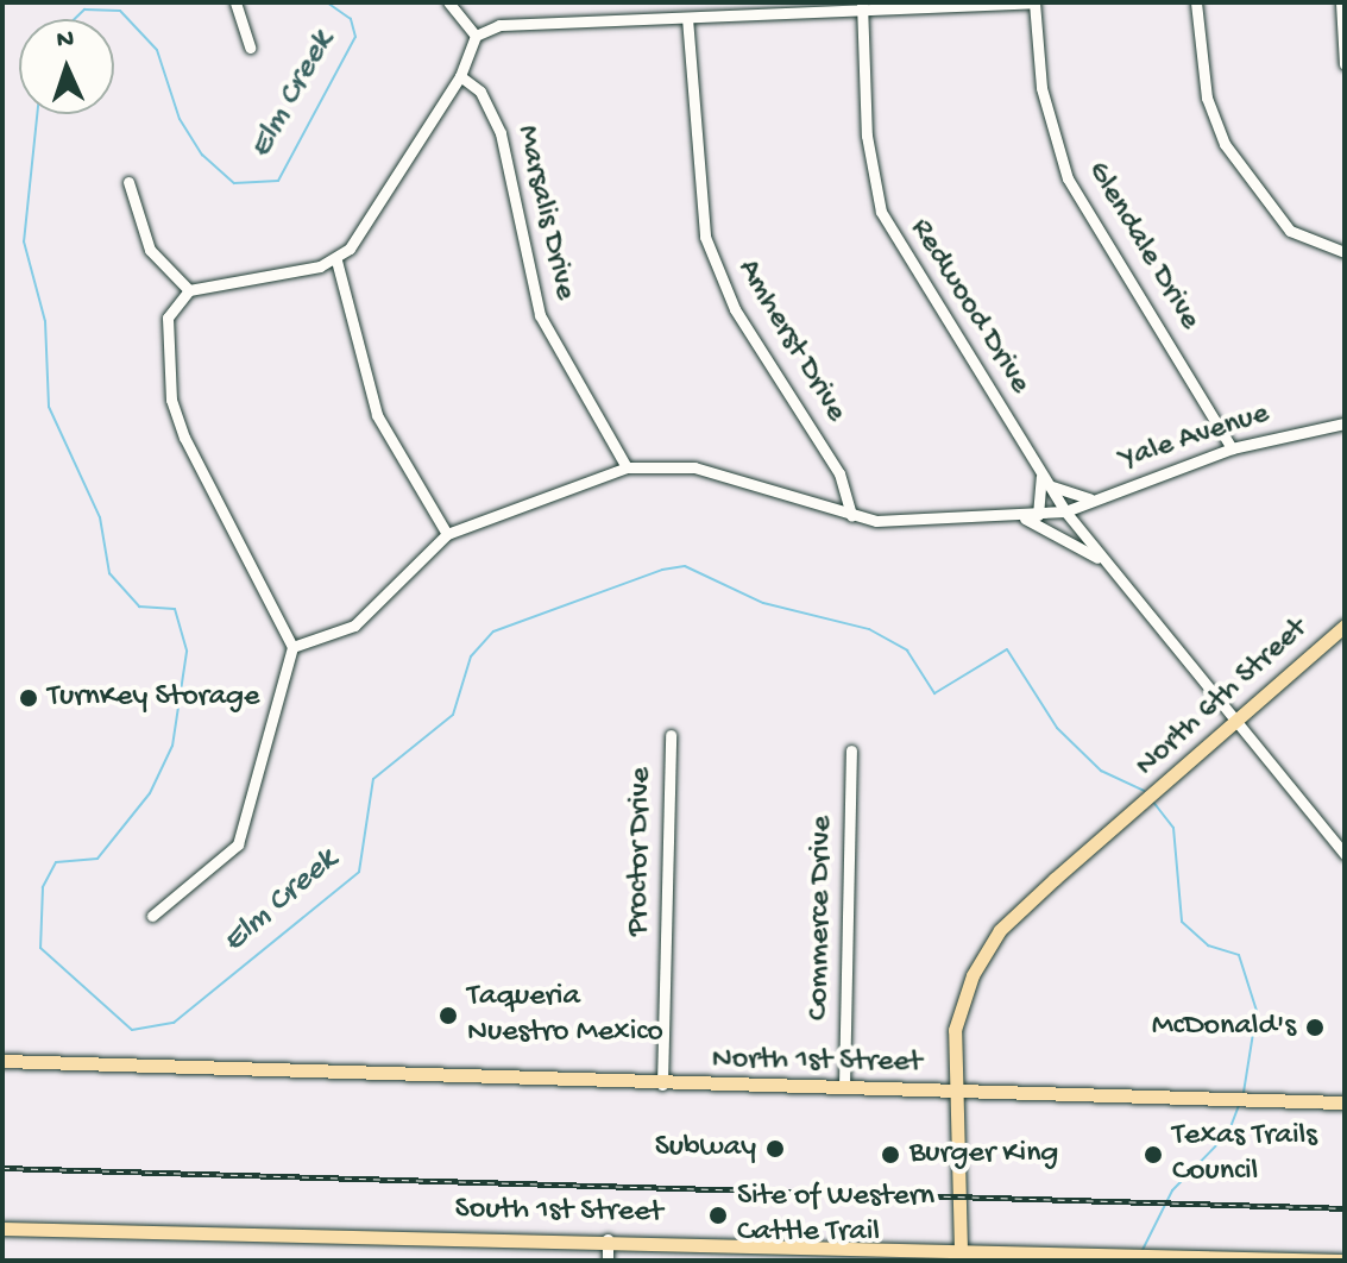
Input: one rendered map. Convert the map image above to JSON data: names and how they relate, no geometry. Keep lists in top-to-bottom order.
{
  "streets": {
    "main road": ["North 6th Street", "North 1st Street", "South 1st Street"],
    "street": [
      "Marsalis Drive",
      "Glendale Drive",
      "Redwood Drive",
      "Amherst Drive",
      "Yale Avenue",
      "Proctor Drive",
      "Commerce Drive"
    ]
  },
  "crossings": [
    ["Marsalis Drive", "Yale Avenue"],
    ["Glendale Drive", "Yale Avenue"],
    ["Redwood Drive", "Yale Avenue"],
    ["Redwood Drive", "North 6th Street"],
    ["Amherst Drive", "Yale Avenue"],
    ["North 6th Street", "North 1st Street"],
    ["North 6th Street", "South 1st Street"],
    ["Proctor Drive", "North 1st Street"],
    ["Commerce Drive", "North 1st Street"]
  ],
  "water": ["Elm Creek"],
  "places": [
    "TurnKey Storage",
    "Taqueria Nuestro Mexico",
    "McDonald's",
    "Subway",
    "Burger King",
    "Texas Trails Council",
    "Site of Western Cattle Trail"
  ],
  "north": "top"
}
